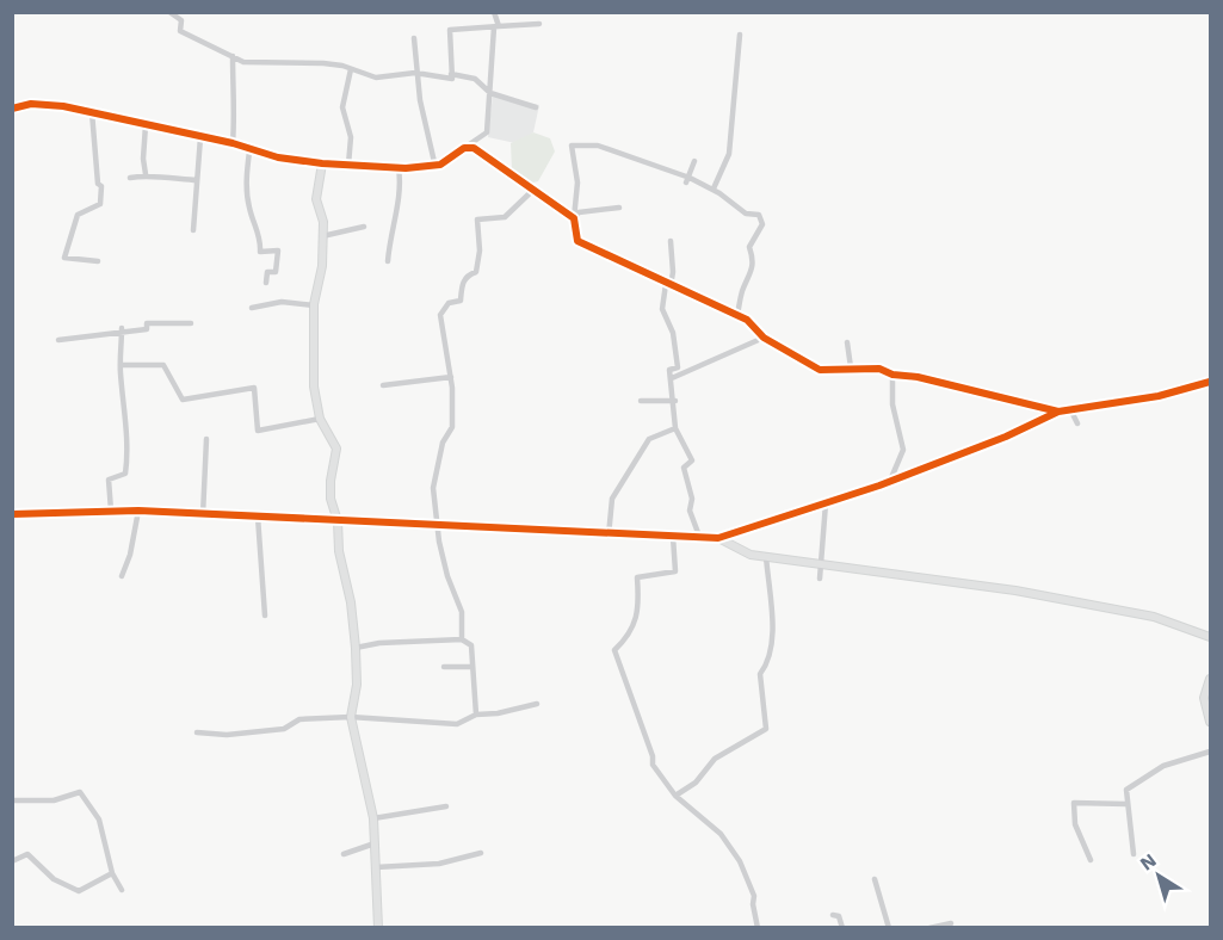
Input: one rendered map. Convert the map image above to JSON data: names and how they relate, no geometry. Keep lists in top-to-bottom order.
{
  "north": "top left"
}
